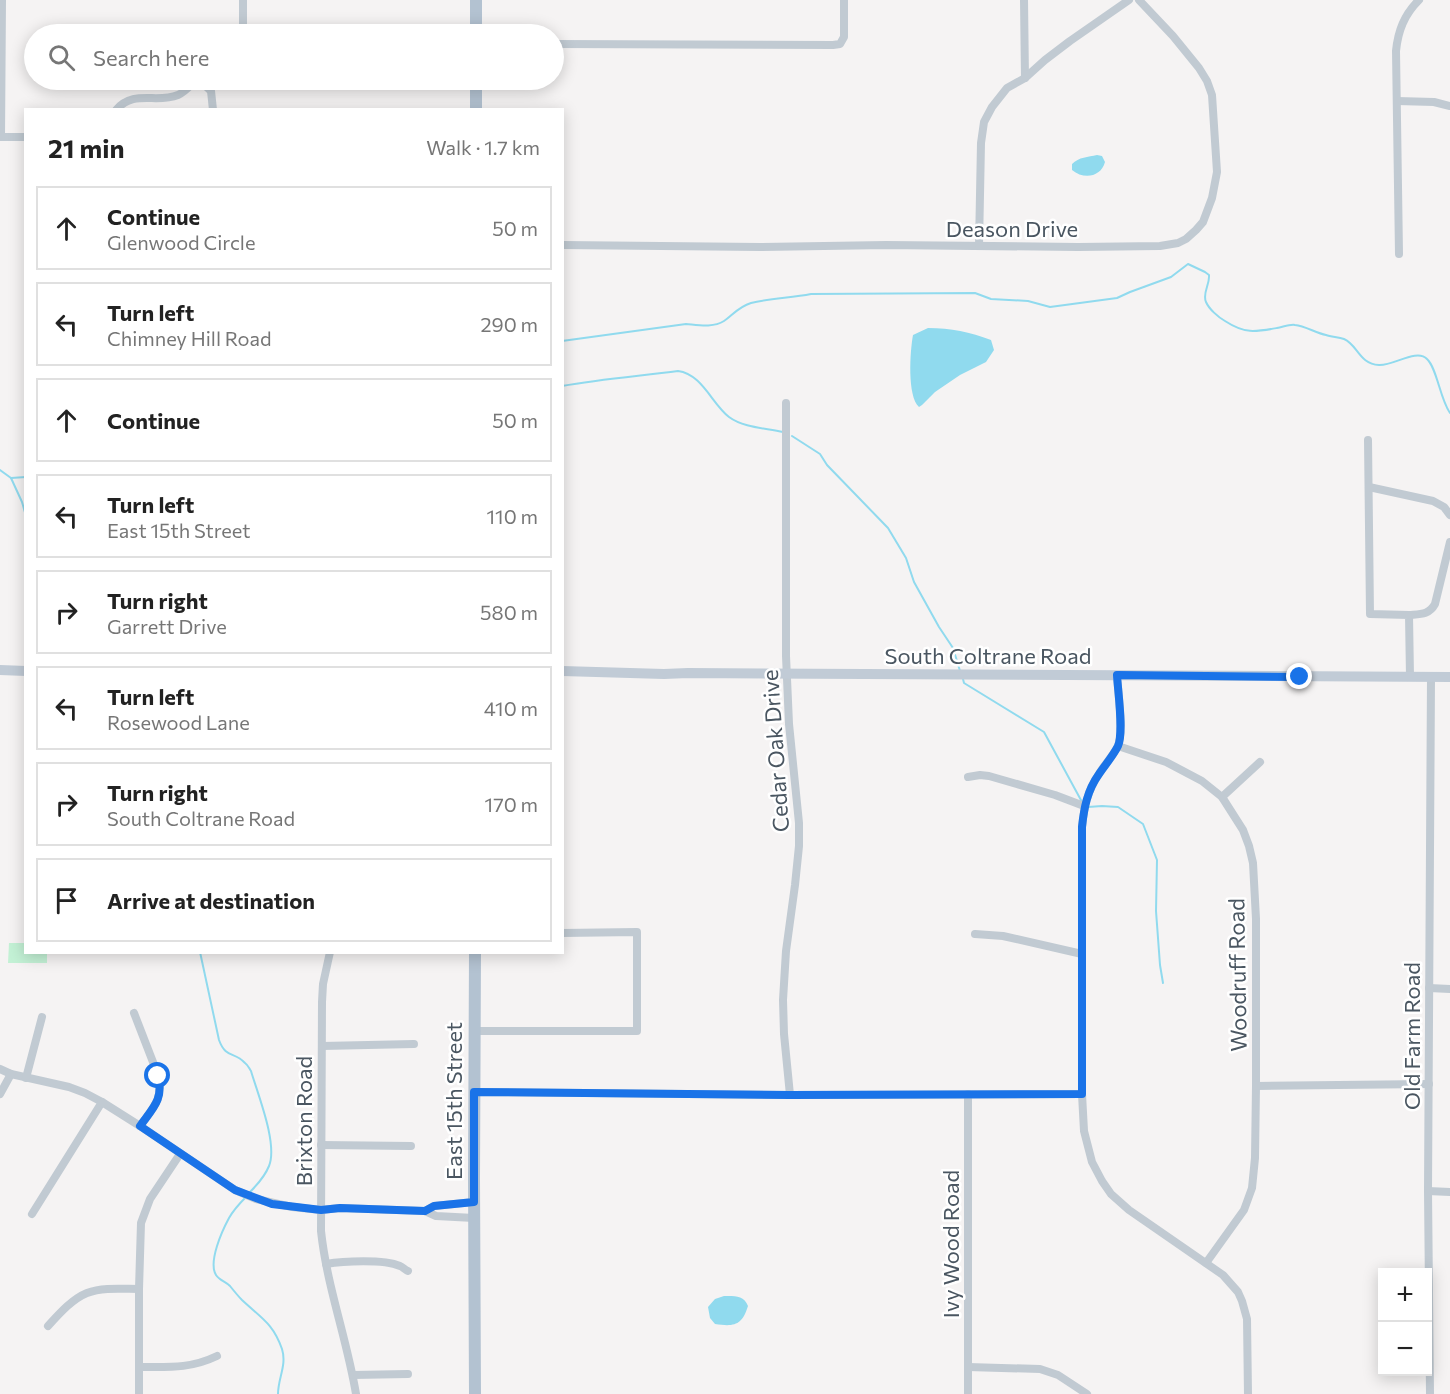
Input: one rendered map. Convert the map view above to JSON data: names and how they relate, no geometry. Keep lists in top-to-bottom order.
{
  "streets": {
    "main road": ["South Coltrane Road", "East 15th Street"],
    "street": [
      "Deason Drive",
      "Cedar Oak Drive",
      "Woodruff Road",
      "Old Farm Road",
      "Brixton Road",
      "Ivy Wood Road"
    ]
  },
  "crossings": [
    ["South Coltrane Road", "Cedar Oak Drive"],
    ["South Coltrane Road", "Old Farm Road"]
  ],
  "page": {
    "search": "Search here",
    "heading": ["21 min", "Walk · 1.7 km"],
    "list": [
      ["Continue", "Glenwood Circle", "50 m"],
      ["Turn left", "Chimney Hill Road", "290 m"],
      ["Continue", "50 m"],
      ["Turn left", "East 15th Street", "110 m"],
      ["Turn right", "Garrett Drive", "580 m"],
      ["Turn left", "Rosewood Lane", "410 m"],
      ["Turn right", "South Coltrane Road", "170 m"],
      "Arrive at destination"
    ],
    "map_buttons": ["+", "−"]
  }
}
